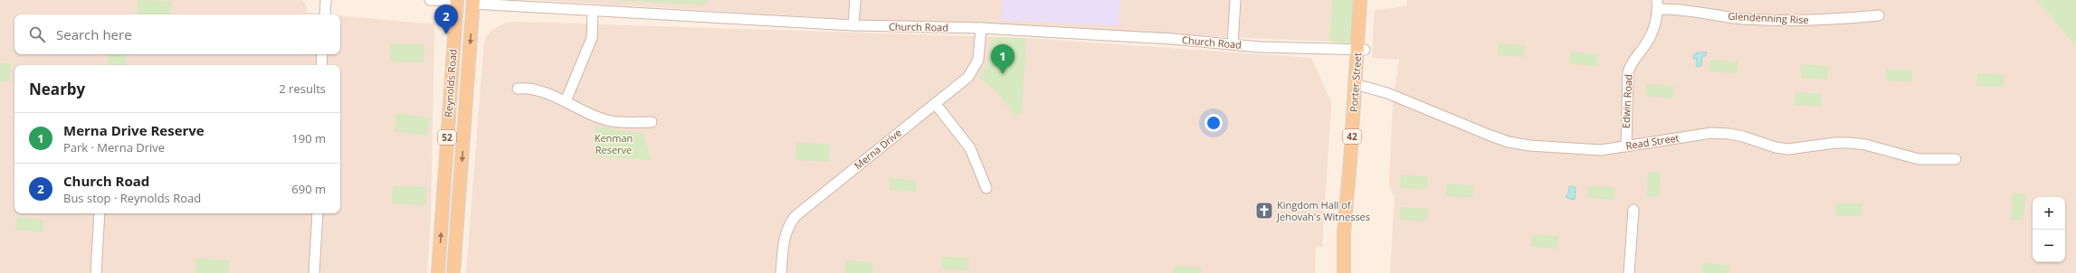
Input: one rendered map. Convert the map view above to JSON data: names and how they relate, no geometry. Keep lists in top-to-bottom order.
{
  "streets": {
    "main road": [
      "Porter Street",
      "Reynolds Road",
      "42",
      "52"
    ],
    "street": [
      "Glendenning Rise",
      "Church Road",
      "Edwin Road",
      "Read Street",
      "Merna Drive"
    ]
  },
  "crossings": [
    ["Glendenning Rise", "Edwin Road"],
    ["Church Road", "Porter Street"],
    ["Church Road", "Reynolds Road"],
    ["Church Road", "Merna Drive"],
    ["Porter Street", "Read Street"],
    ["Edwin Road", "Read Street"]
  ],
  "parks": ["Kenman Reserve"],
  "places": {
    "church": ["Kingdom Hall of Jehovah's Witnesses"]
  },
  "page": {
    "pins": ["2", "1"],
    "search": "Search here",
    "heading": ["Nearby", "2 results"],
    "list": [
      {
        "mark": "1",
        "name": "Merna Drive Reserve",
        "note": "Park · Merna Drive",
        "value": "190 m"
      },
      {
        "mark": "2",
        "name": "Church Road",
        "note": "Bus stop · Reynolds Road",
        "value": "690 m"
      }
    ],
    "map_buttons": ["+", "−"]
  }
}
